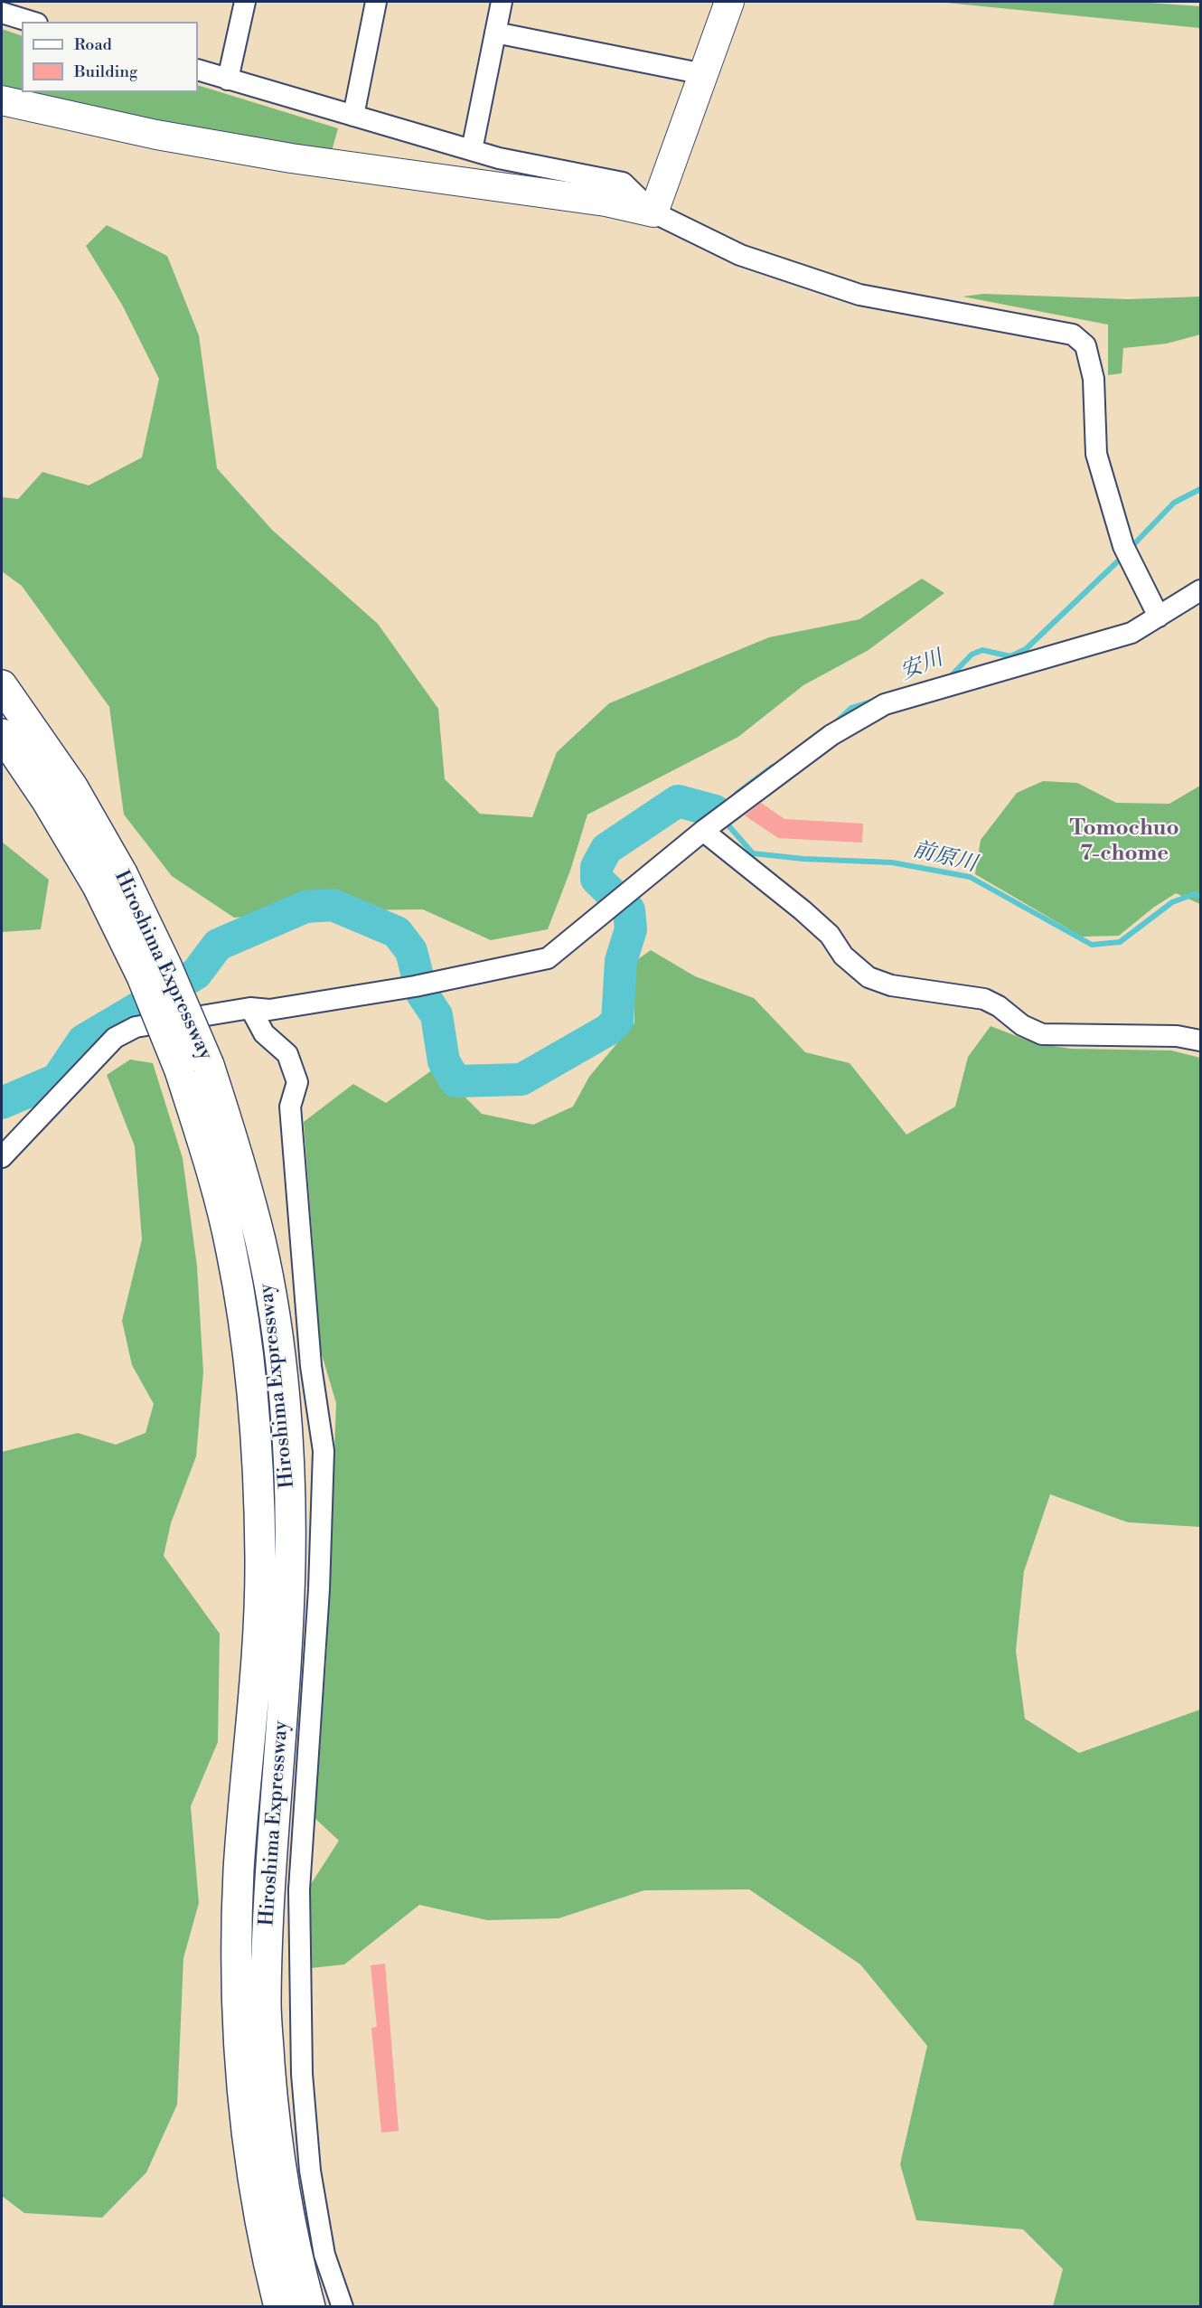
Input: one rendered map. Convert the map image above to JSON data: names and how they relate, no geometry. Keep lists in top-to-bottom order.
{
  "streets": {
    "highway": ["Hiroshima Expressway"]
  },
  "districts": ["Tomochuo 7-chome"],
  "water": ["安川", "前原川"],
  "legend": ["Road", "Building"]
}
